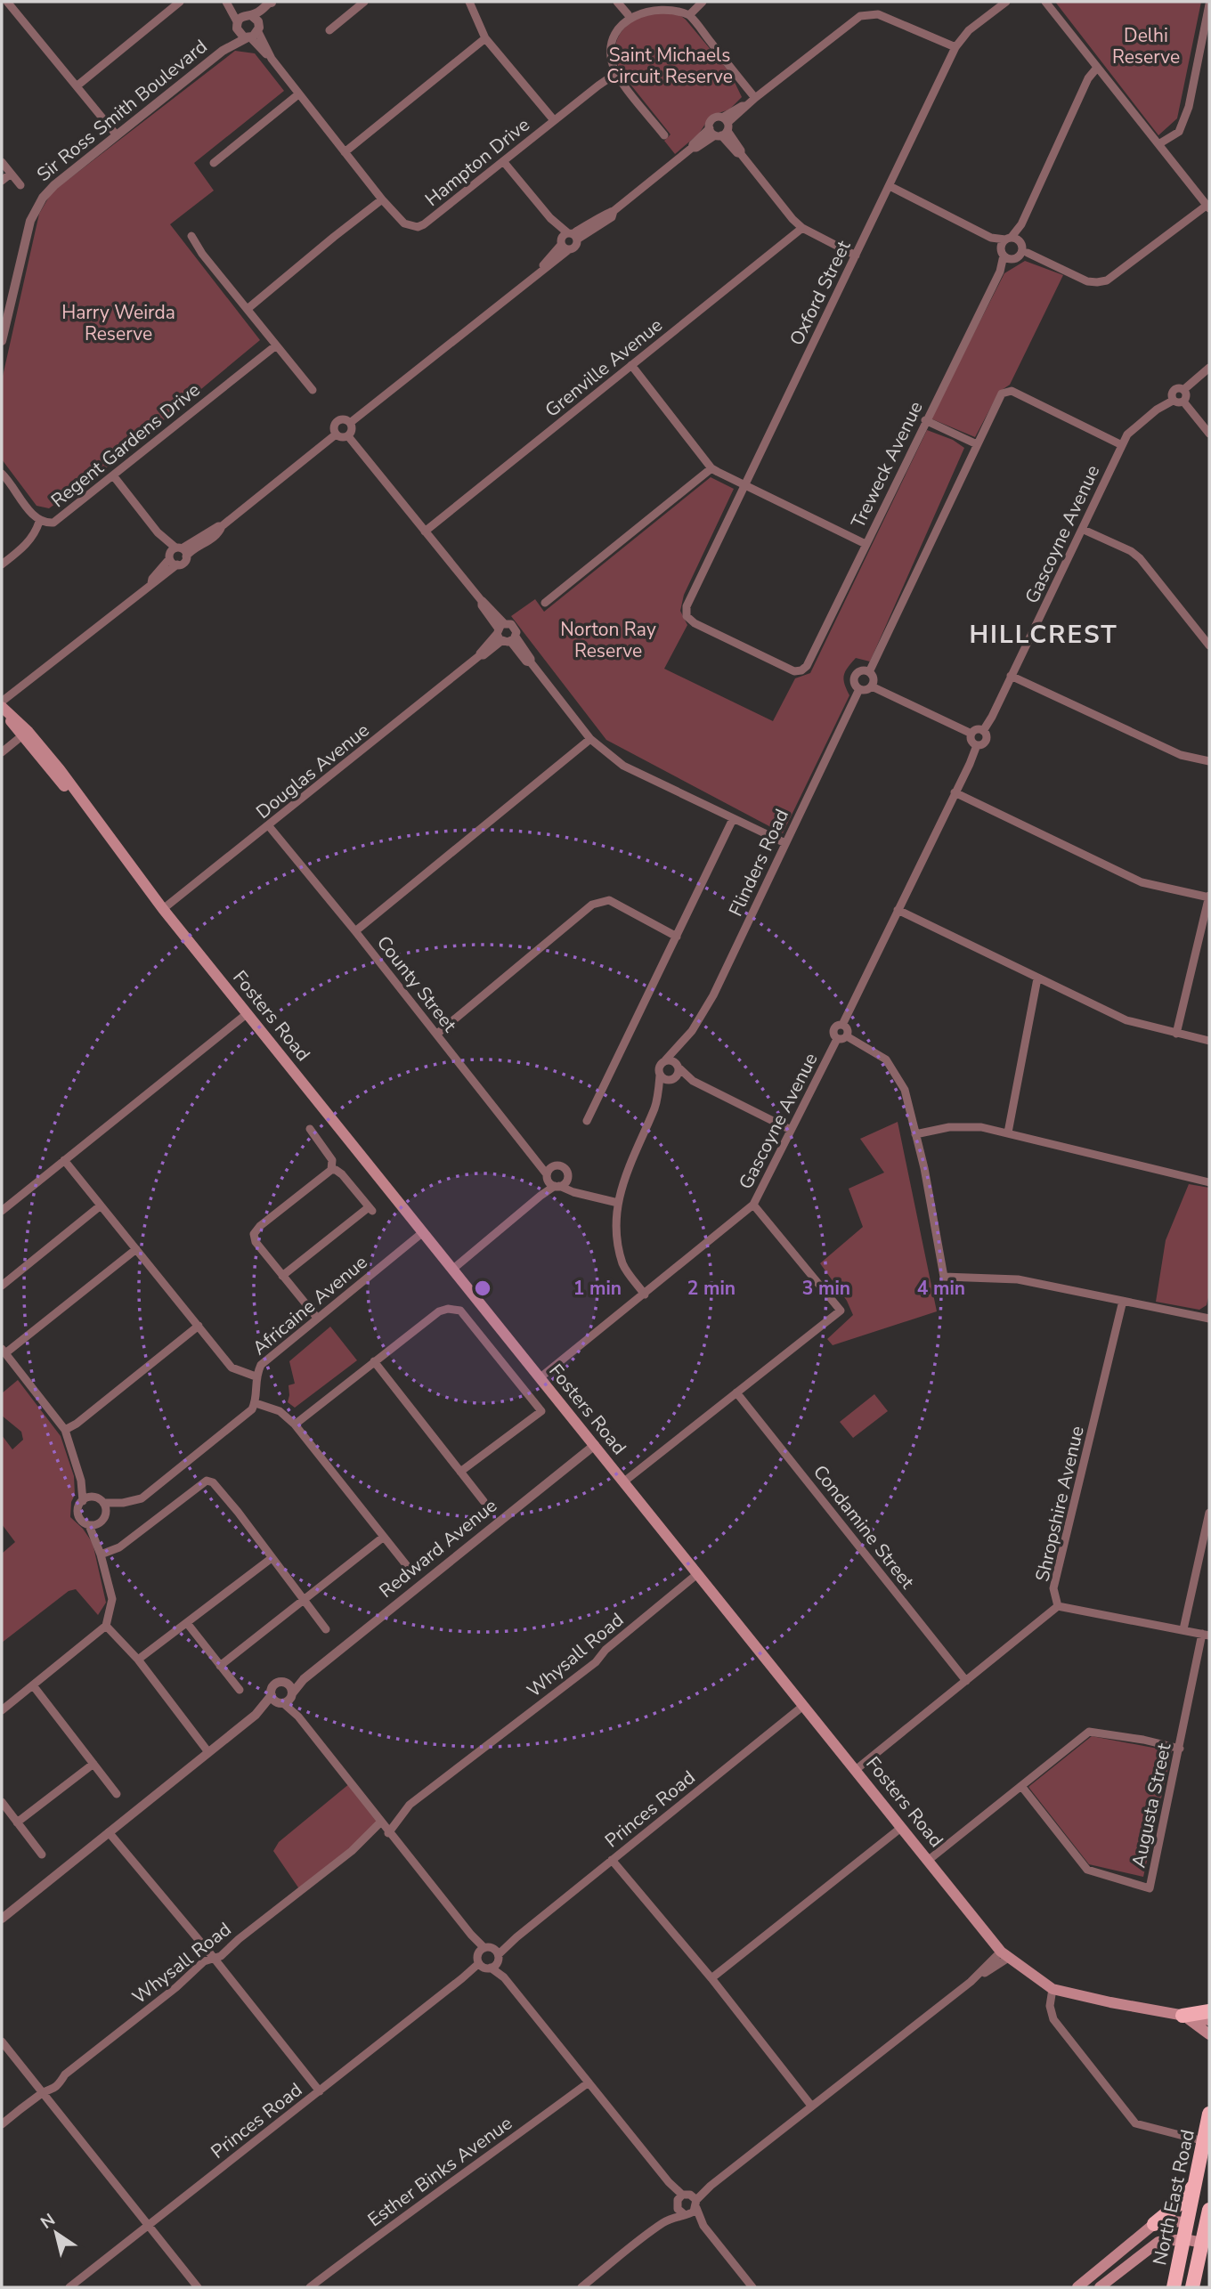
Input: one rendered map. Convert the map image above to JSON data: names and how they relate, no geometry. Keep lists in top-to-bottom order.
{
  "streets": {
    "highway": ["North East Road"],
    "main road": ["Fosters Road"],
    "street": [
      "Sir Ross Smith Boulevard",
      "Hampton Drive",
      "Oxford Street",
      "Grenville Avenue",
      "Regent Gardens Drive",
      "Treweck Avenue",
      "Gascoyne Avenue",
      "Douglas Avenue",
      "Flinders Road",
      "County Street",
      "Africaine Avenue",
      "Shropshire Avenue",
      "Condamine Street",
      "Redward Avenue",
      "Whysall Road",
      "Augusta Street",
      "Princes Road",
      "Esther Binks Avenue"
    ]
  },
  "crossings": [
    ["Sir Ross Smith Boulevard", "Hampton Drive"],
    ["Oxford Street", "Treweck Avenue"],
    ["Gascoyne Avenue", "Fosters Road"],
    ["Douglas Avenue", "County Street"],
    ["Douglas Avenue", "Fosters Road"],
    ["Fosters Road", "Africaine Avenue"],
    ["Fosters Road", "Shropshire Avenue"],
    ["Fosters Road", "Redward Avenue"],
    ["Fosters Road", "Whysall Road"],
    ["Fosters Road", "Princes Road"],
    ["Shropshire Avenue", "Condamine Street"]
  ],
  "districts": ["HILLCREST"],
  "parks": [
    "Delhi Reserve",
    "Saint Michaels Circuit Reserve",
    "Harry Weirda Reserve",
    "Norton Ray Reserve"
  ],
  "north": "top left",
  "rings": [
    "1 min",
    "2 min",
    "3 min",
    "4 min"
  ]
}
